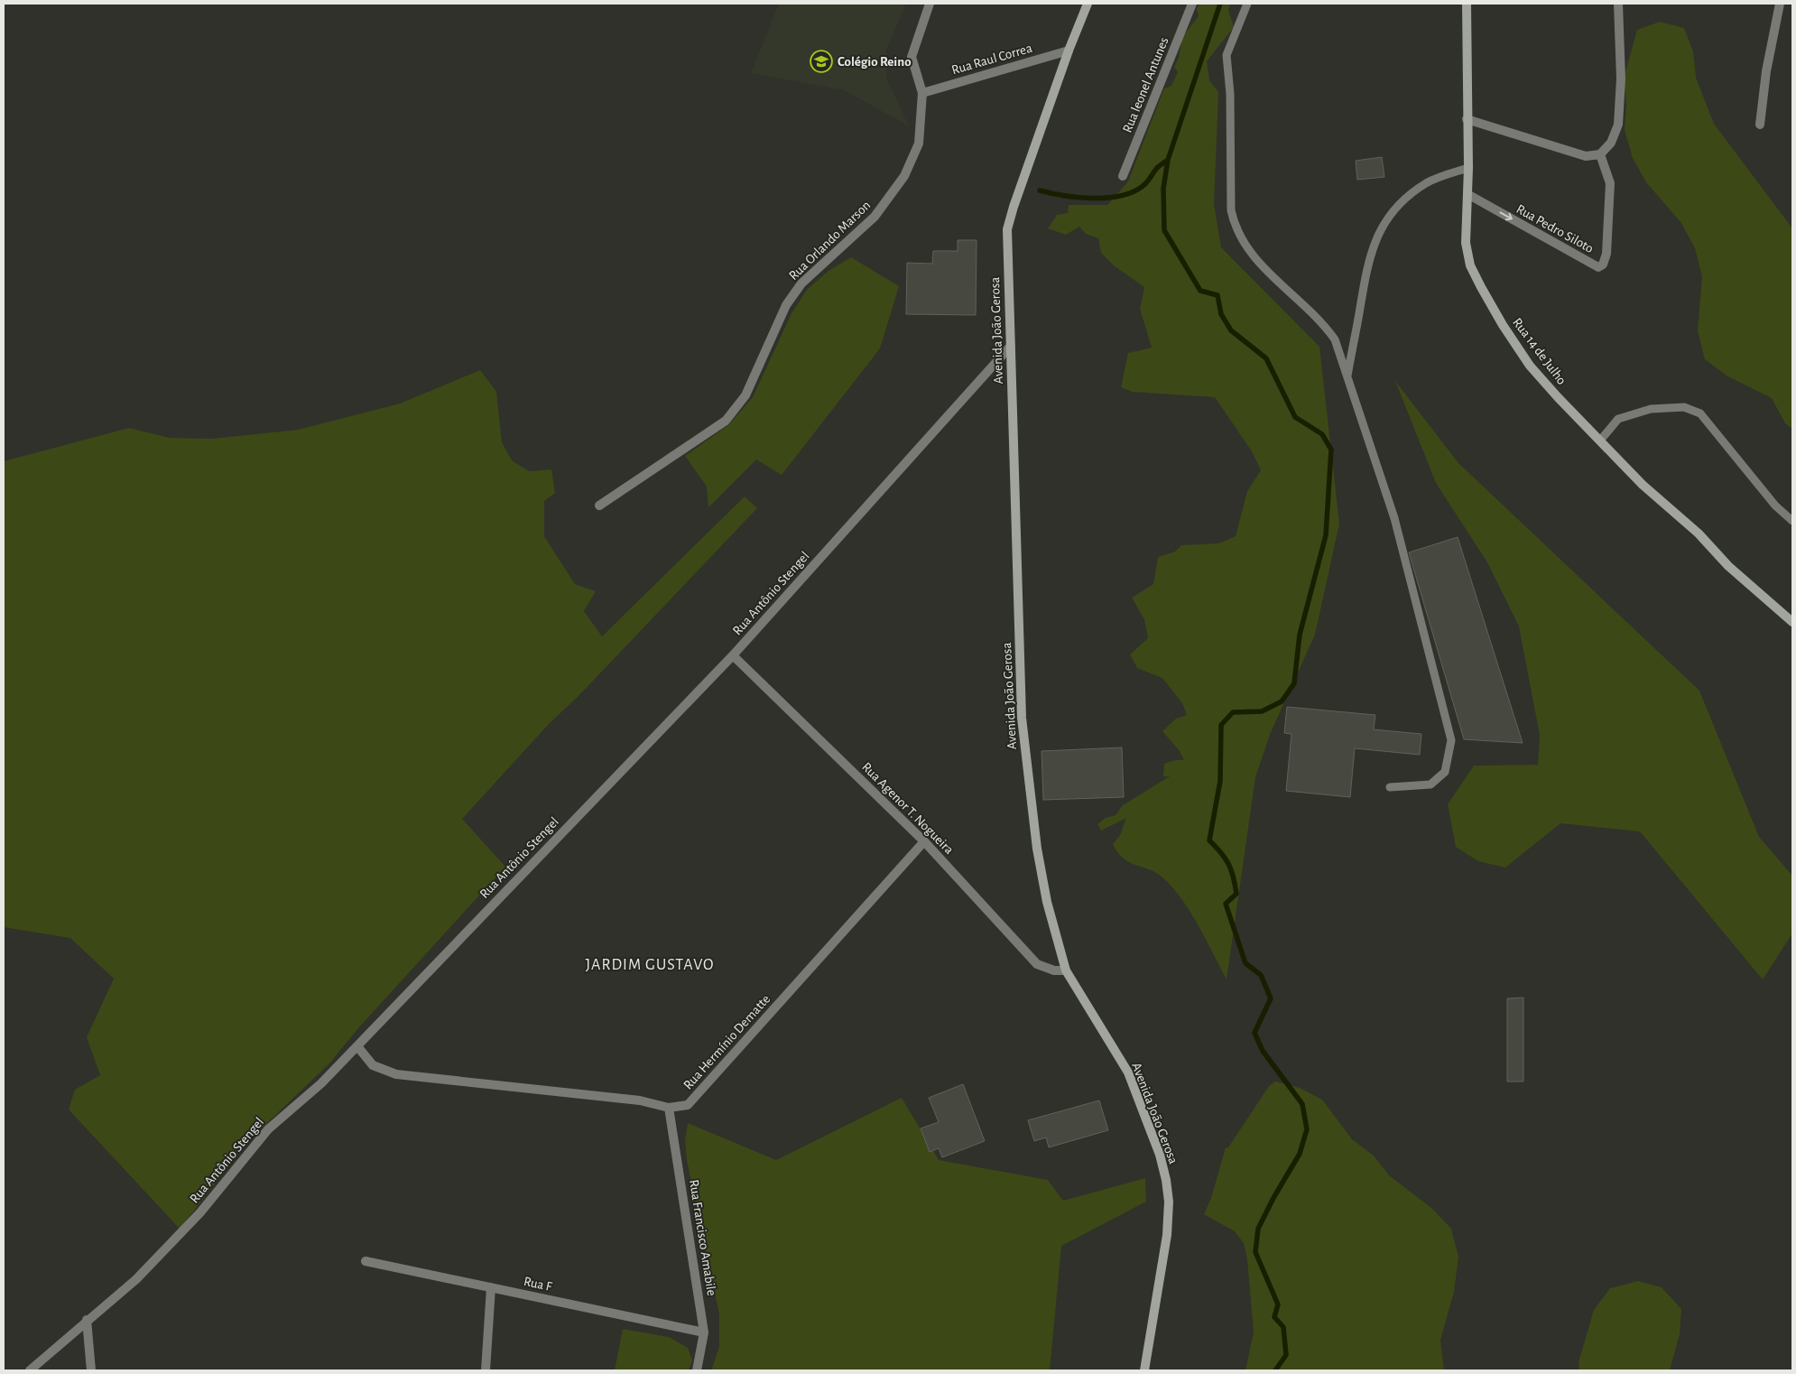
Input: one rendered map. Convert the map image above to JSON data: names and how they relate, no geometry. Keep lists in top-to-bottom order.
{
  "streets": {
    "main road": ["Avenida João Gerosa", "Rua 14 de Julho"],
    "street": [
      "Rua Raul Correa",
      "Rua leonel Antunes",
      "Rua Pedro Siloto",
      "Rua Orlando Marson",
      "Rua Antônio Stengel",
      "Rua Agenor T. Nogueira",
      "Rua Hermínio Dematte",
      "Rua Francisco Amabile",
      "Rua F"
    ]
  },
  "crossings": [
    ["Rua Raul Correa", "Rua Orlando Marson"],
    ["Rua Raul Correa", "Avenida João Gerosa"],
    ["Rua Pedro Siloto", "Rua 14 de Julho"],
    ["Avenida João Gerosa", "Rua Antônio Stengel"],
    ["Avenida João Gerosa", "Rua Agenor T. Nogueira"],
    ["Rua Antônio Stengel", "Rua Agenor T. Nogueira"],
    ["Rua Antônio Stengel", "Rua Hermínio Dematte"],
    ["Rua Agenor T. Nogueira", "Rua Hermínio Dematte"],
    ["Rua Hermínio Dematte", "Rua Francisco Amabile"],
    ["Rua Francisco Amabile", "Rua F"]
  ],
  "districts": ["JARDIM GUSTAVO"],
  "places": {
    "school or university": ["Colégio Reino"]
  }
}
